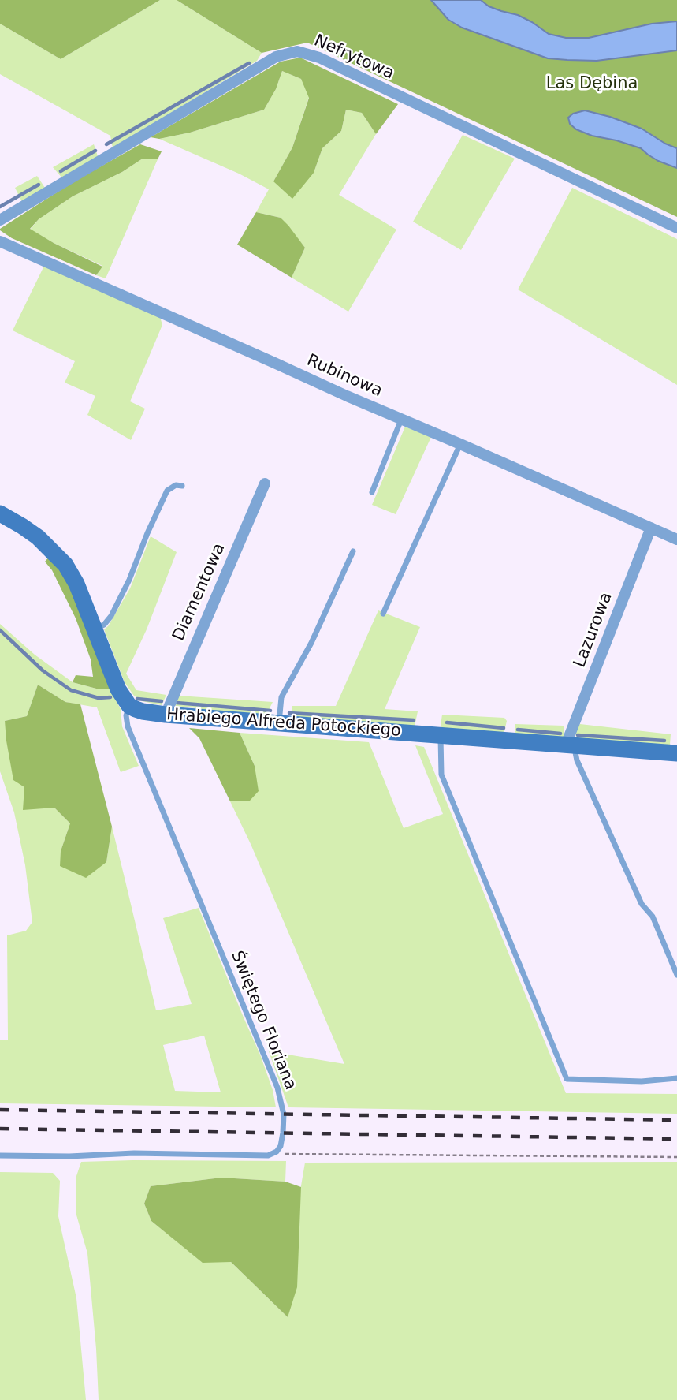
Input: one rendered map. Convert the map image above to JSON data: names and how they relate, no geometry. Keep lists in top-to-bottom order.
{
  "streets": {
    "street": [
      "Nefrytowa",
      "Rubinowa",
      "Diamentowa",
      "Lazurowa",
      "Hrabiego Alfreda Potockiego"
    ],
    "lane": ["Świętego Floriana"]
  },
  "crossings": [
    ["Rubinowa", "Lazurowa"],
    ["Diamentowa", "Hrabiego Alfreda Potockiego"],
    ["Lazurowa", "Hrabiego Alfreda Potockiego"],
    ["Hrabiego Alfreda Potockiego", "Świętego Floriana"]
  ],
  "parks": ["Las Dębina"]
}
